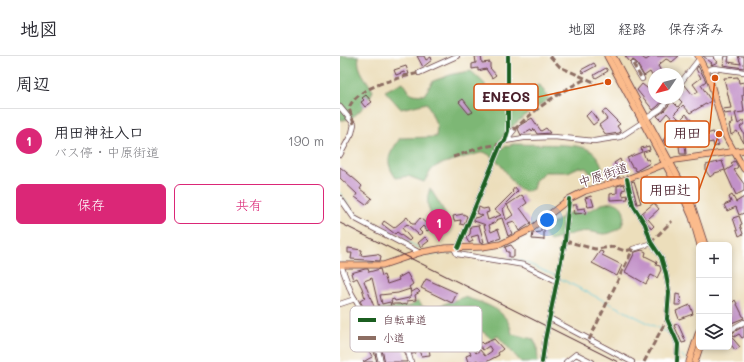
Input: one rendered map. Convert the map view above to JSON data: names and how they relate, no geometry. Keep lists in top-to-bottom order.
{
  "streets": {
    "main road": ["中原街道"]
  },
  "places": ["用田", "ENEOS", "用田辻"],
  "legend": ["自転車道", "小道"],
  "north": "bottom left",
  "page": {
    "header": "地図",
    "nav": ["地図", "経路", "保存済み"],
    "heading": "周辺",
    "list": [
      {
        "mark": "1",
        "name": "用田神社入口",
        "note": "バス停 · 中原街道",
        "value": "190 m"
      }
    ],
    "buttons": ["保存", "共有"],
    "pins": "1",
    "map_buttons": ["+", "−"]
  }
}
